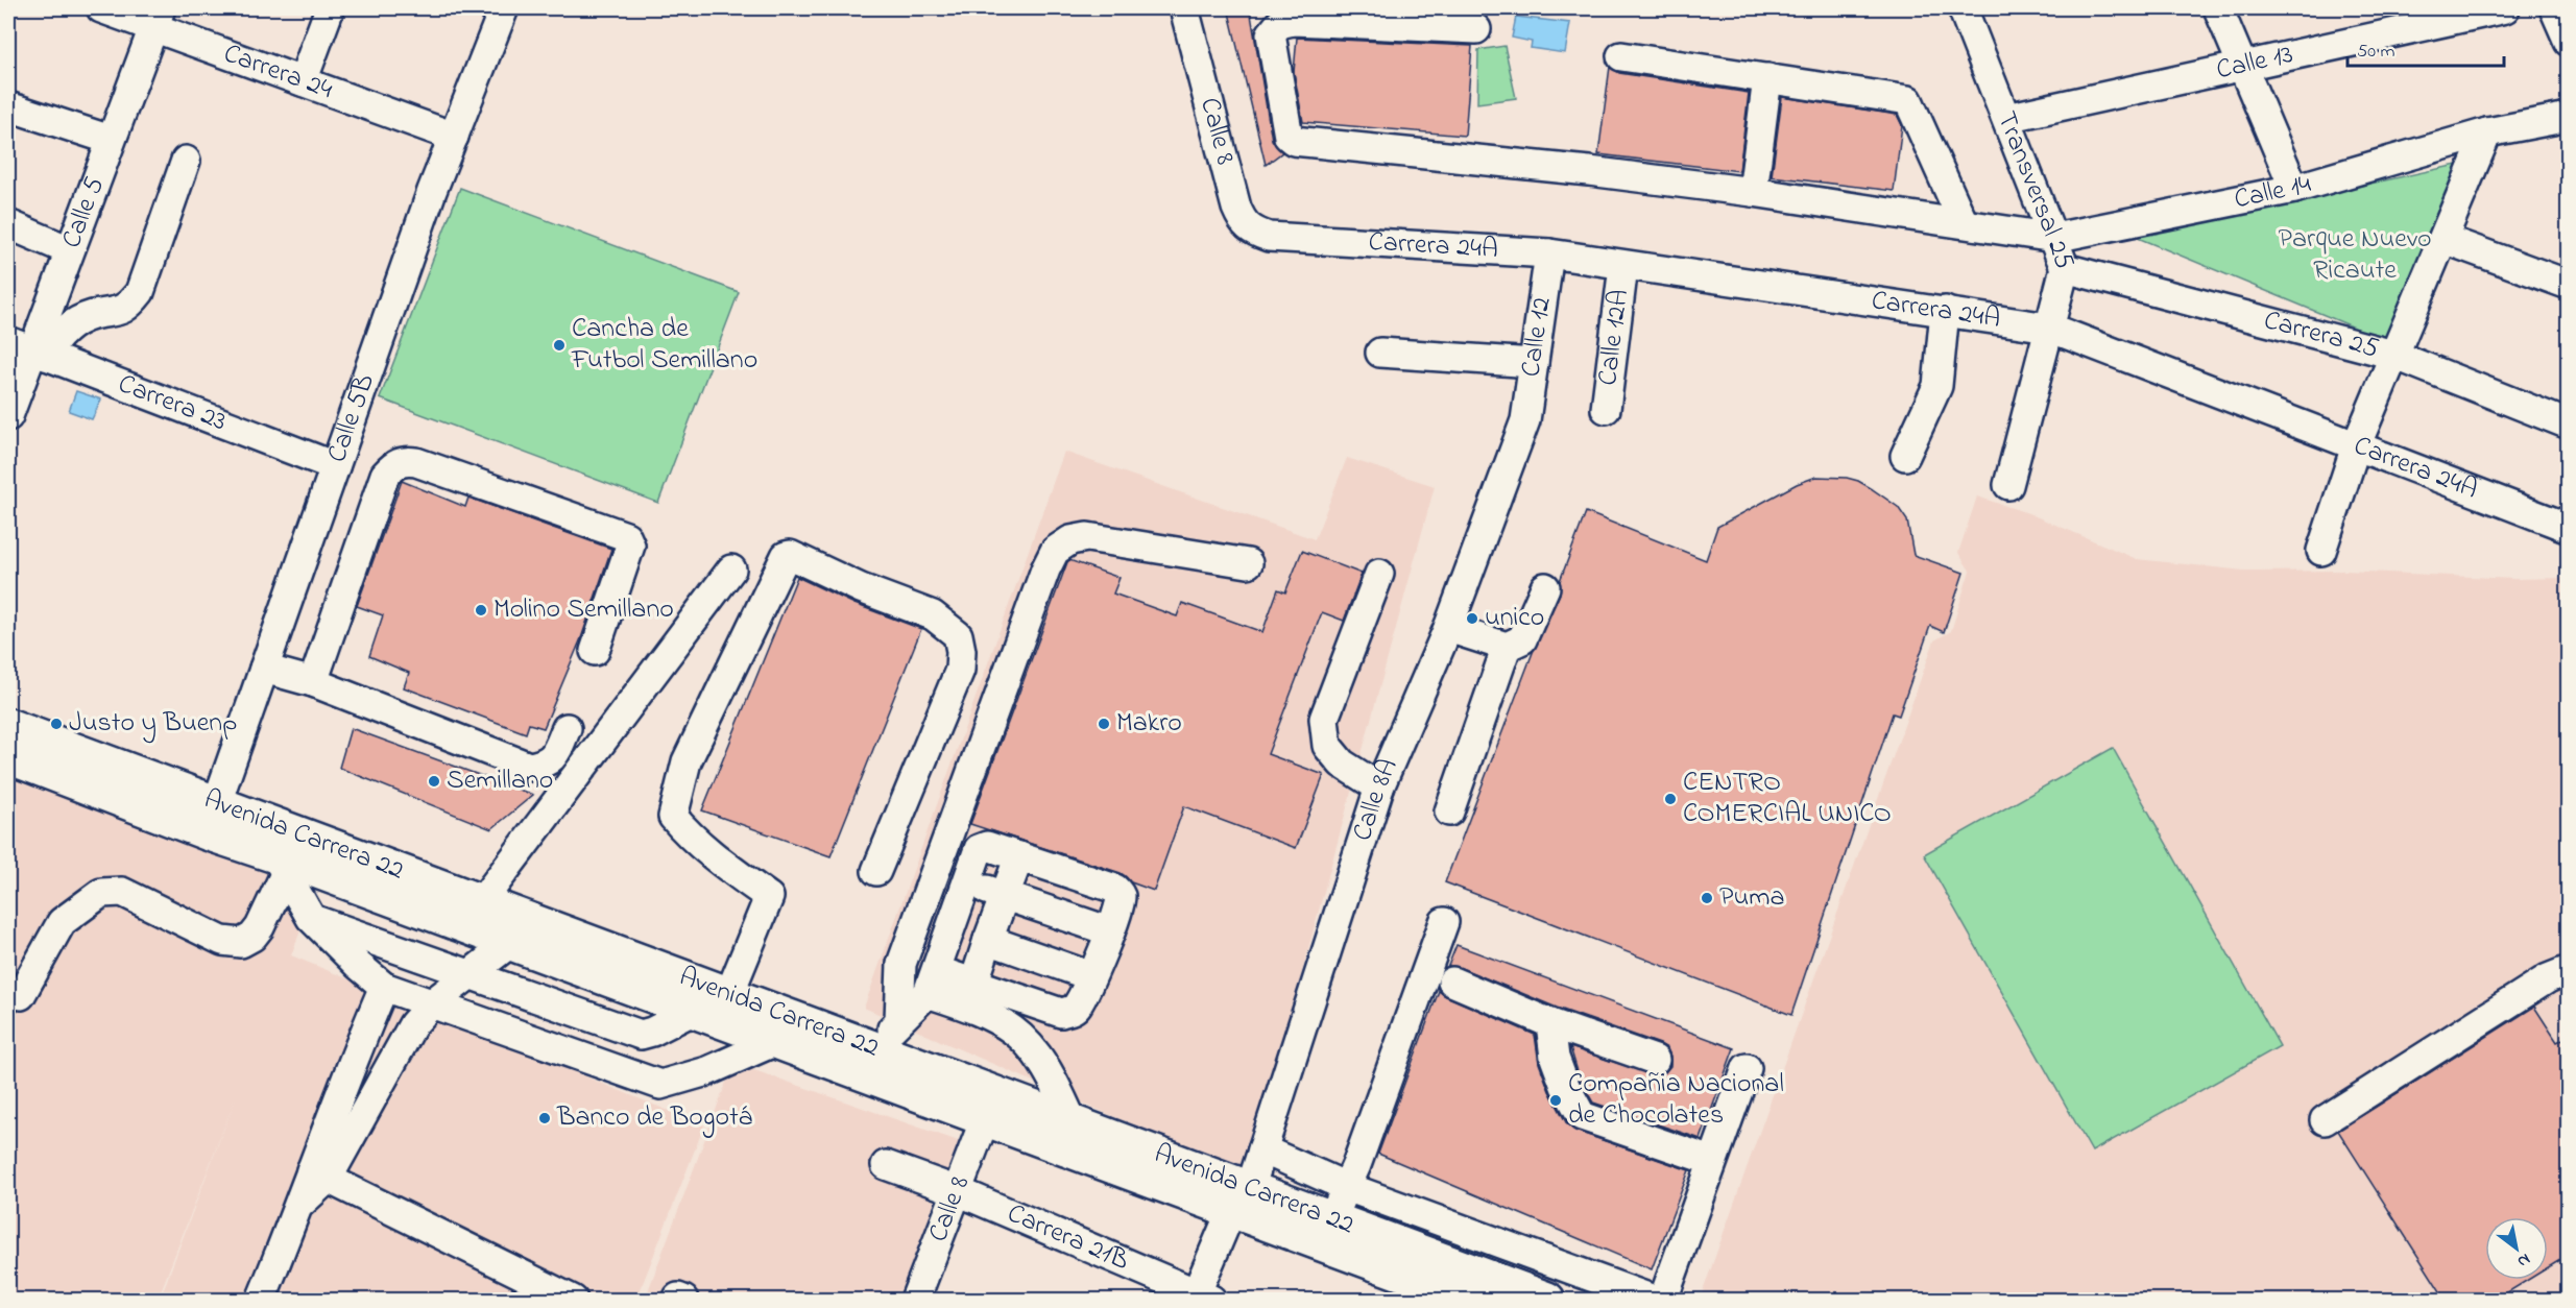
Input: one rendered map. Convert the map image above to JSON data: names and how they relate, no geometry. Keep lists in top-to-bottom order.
{
  "streets": {
    "main road": ["Avenida Carrera 22"],
    "street": [
      "Calle 13",
      "Carrera 24",
      "Calle 8",
      "Transversal 25",
      "Calle 14",
      "Calle 5",
      "Carrera 24A",
      "Carrera 25",
      "Calle 12",
      "Calle 12A",
      "Carrera 23",
      "Calle 5B",
      "Calle 8A",
      "Carrera 21B"
    ]
  },
  "crossings": [
    ["Calle 13", "Transversal 25"],
    ["Carrera 24", "Calle 5"],
    ["Carrera 24", "Calle 5B"],
    ["Calle 8", "Carrera 24A"],
    ["Calle 8", "Avenida Carrera 22"],
    ["Calle 8", "Carrera 21B"],
    ["Transversal 25", "Calle 14"],
    ["Transversal 25", "Carrera 24A"],
    ["Transversal 25", "Carrera 25"],
    ["Calle 5", "Carrera 23"],
    ["Carrera 24A", "Calle 12"],
    ["Carrera 24A", "Calle 12A"],
    ["Calle 12", "Calle 8A"],
    ["Carrera 23", "Calle 5B"],
    ["Calle 5B", "Avenida Carrera 22"],
    ["Calle 8A", "Avenida Carrera 22"],
    ["Calle 8A", "Carrera 21B"]
  ],
  "parks": ["Parque Nuevo Ricaute"],
  "places": [
    "Cancha de Futbol Semillano",
    "Molino Semillano",
    "unico",
    "Justo y Buenp",
    "Makro",
    "Semillano",
    "CENTRO COMERCIAL UNICO",
    "Puma",
    "Compañia Nacional de Chocolates",
    "Banco de Bogotá"
  ],
  "scale_bar": "50 m",
  "north": "bottom right"
}
